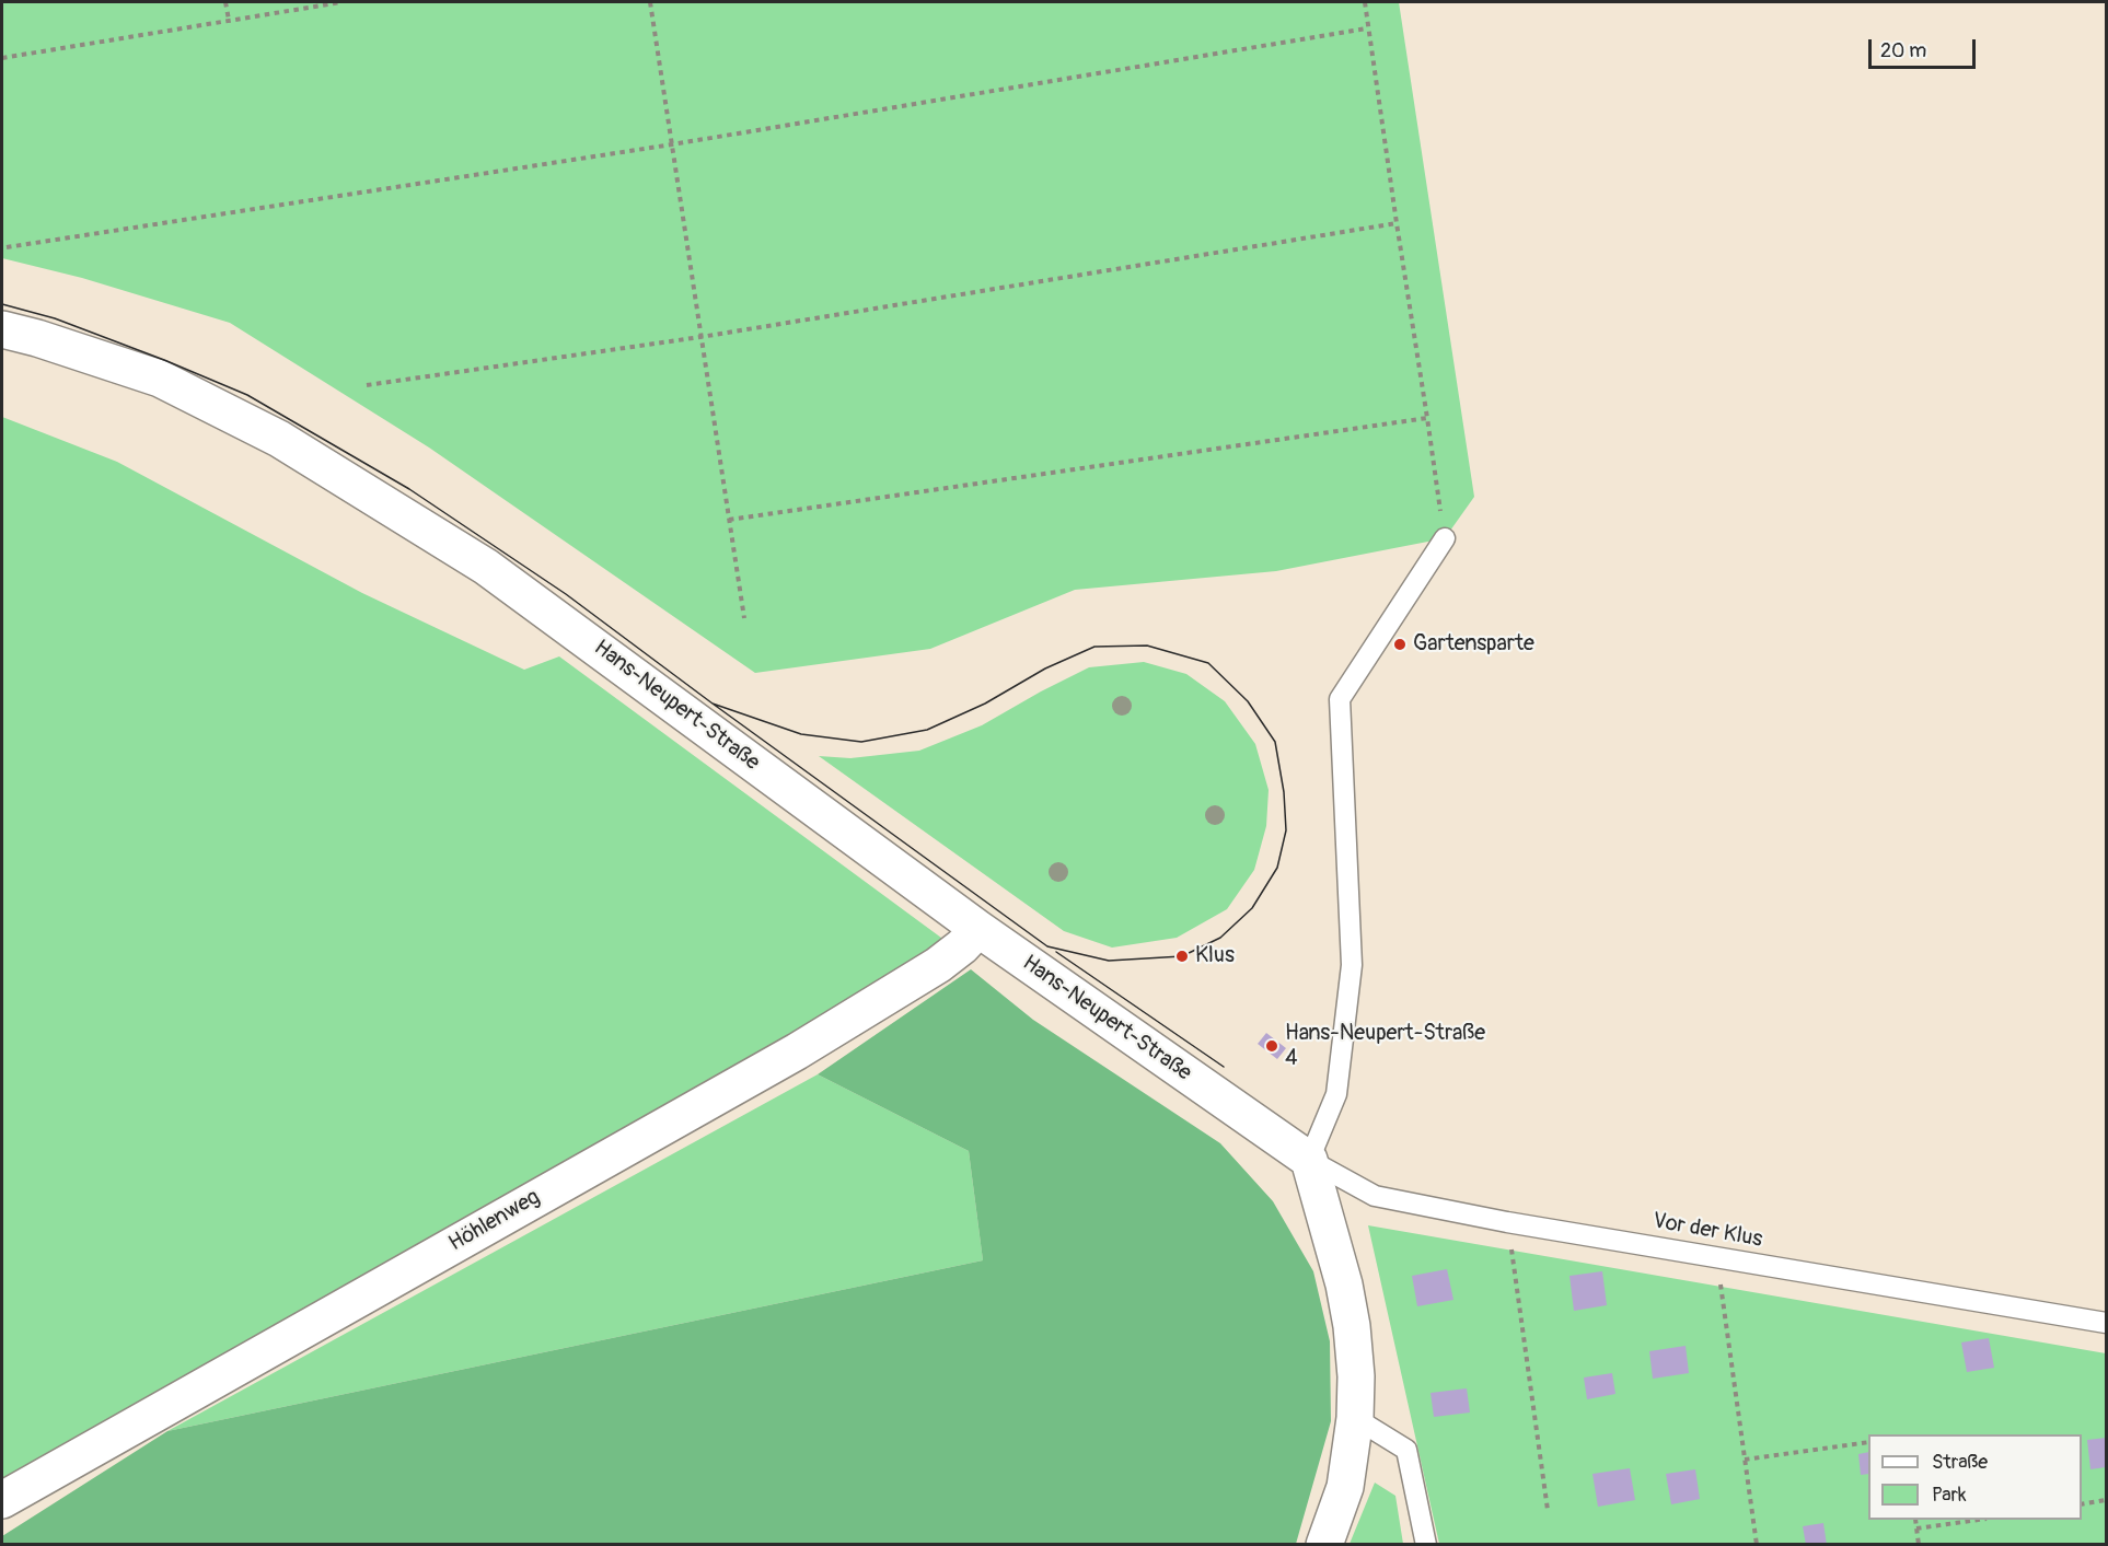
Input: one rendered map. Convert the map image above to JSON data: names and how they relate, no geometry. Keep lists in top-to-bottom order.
{
  "streets": {
    "street": ["Hans-Neupert-Straße", "Höhlenweg"],
    "lane": ["Vor der Klus"]
  },
  "crossings": [
    ["Hans-Neupert-Straße", "Höhlenweg"],
    ["Hans-Neupert-Straße", "Vor der Klus"]
  ],
  "places": ["Gartensparte", "Klus", "Hans-Neupert-Straße 4"],
  "legend": ["Straße", "Park"],
  "scale_bar": "20 m"
}
